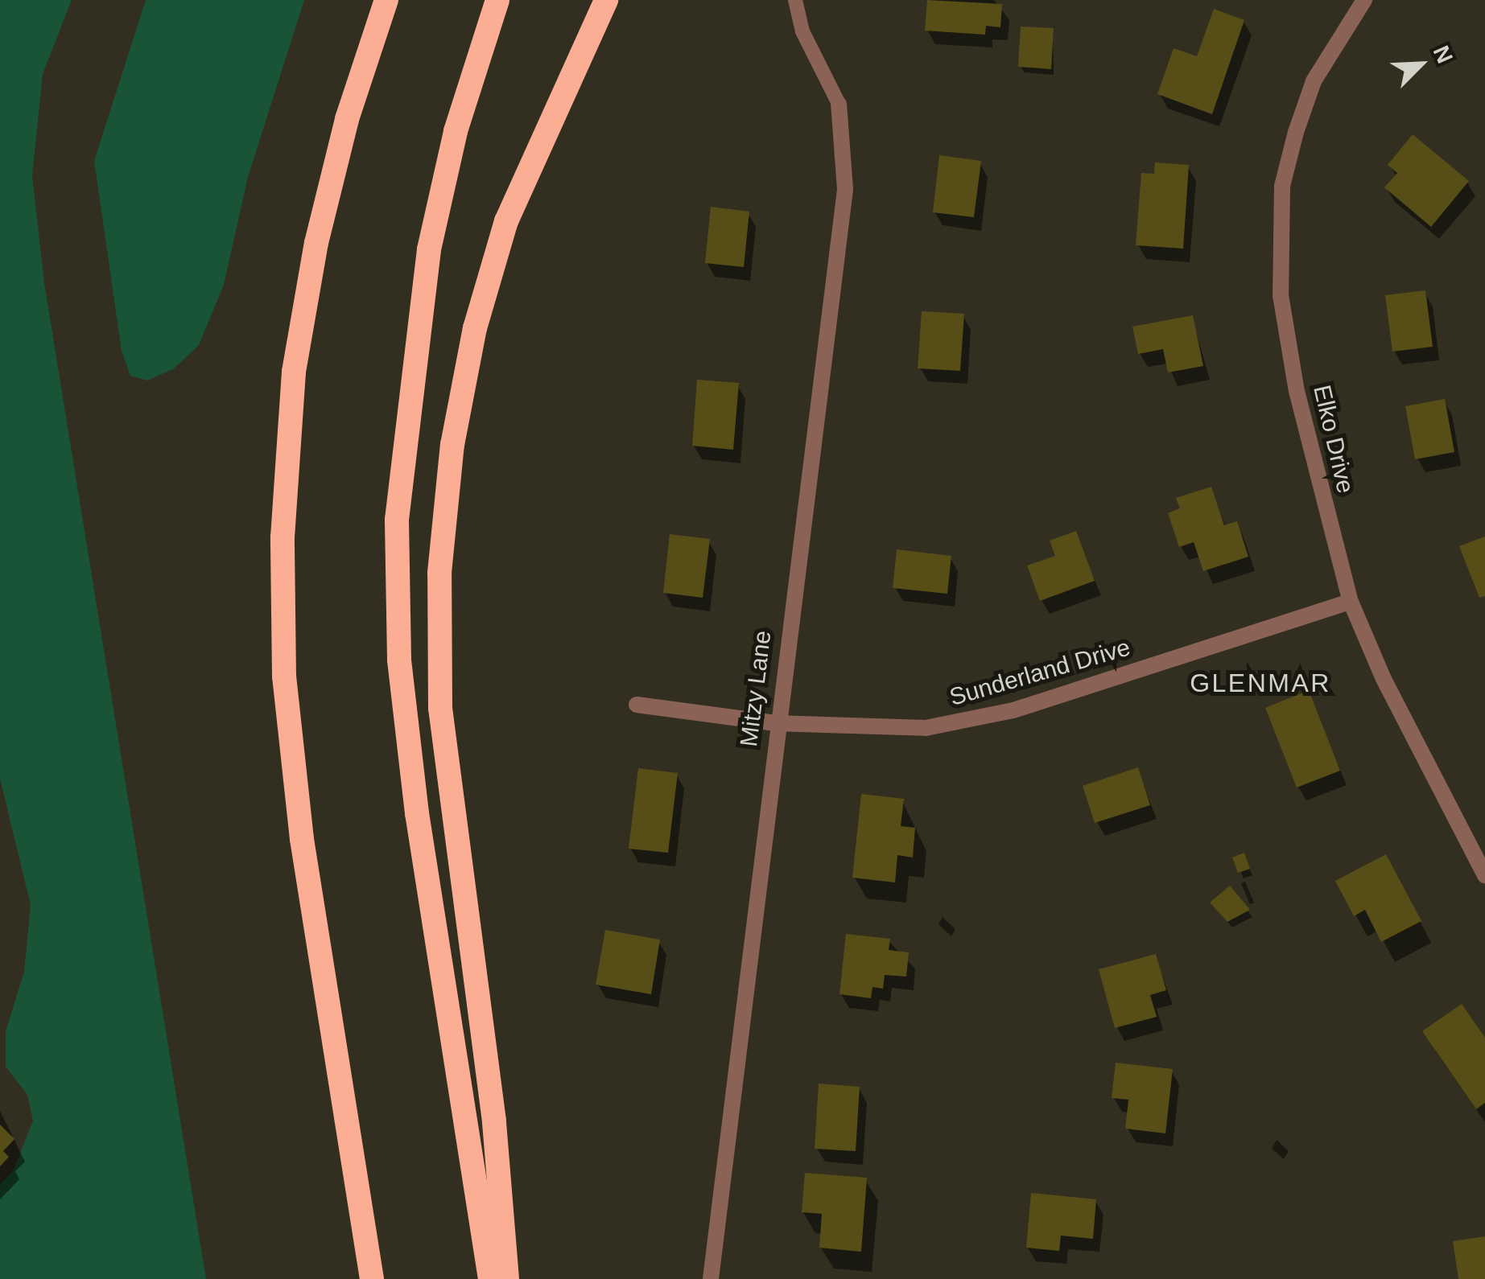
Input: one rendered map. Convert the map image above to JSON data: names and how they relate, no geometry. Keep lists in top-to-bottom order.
{
  "streets": {
    "street": ["Elko Drive", "Sunderland Drive", "Mitzy Lane"]
  },
  "crossings": [
    ["Elko Drive", "Sunderland Drive"],
    ["Sunderland Drive", "Mitzy Lane"]
  ],
  "districts": ["GLENMAR"],
  "north": "top right"
}
